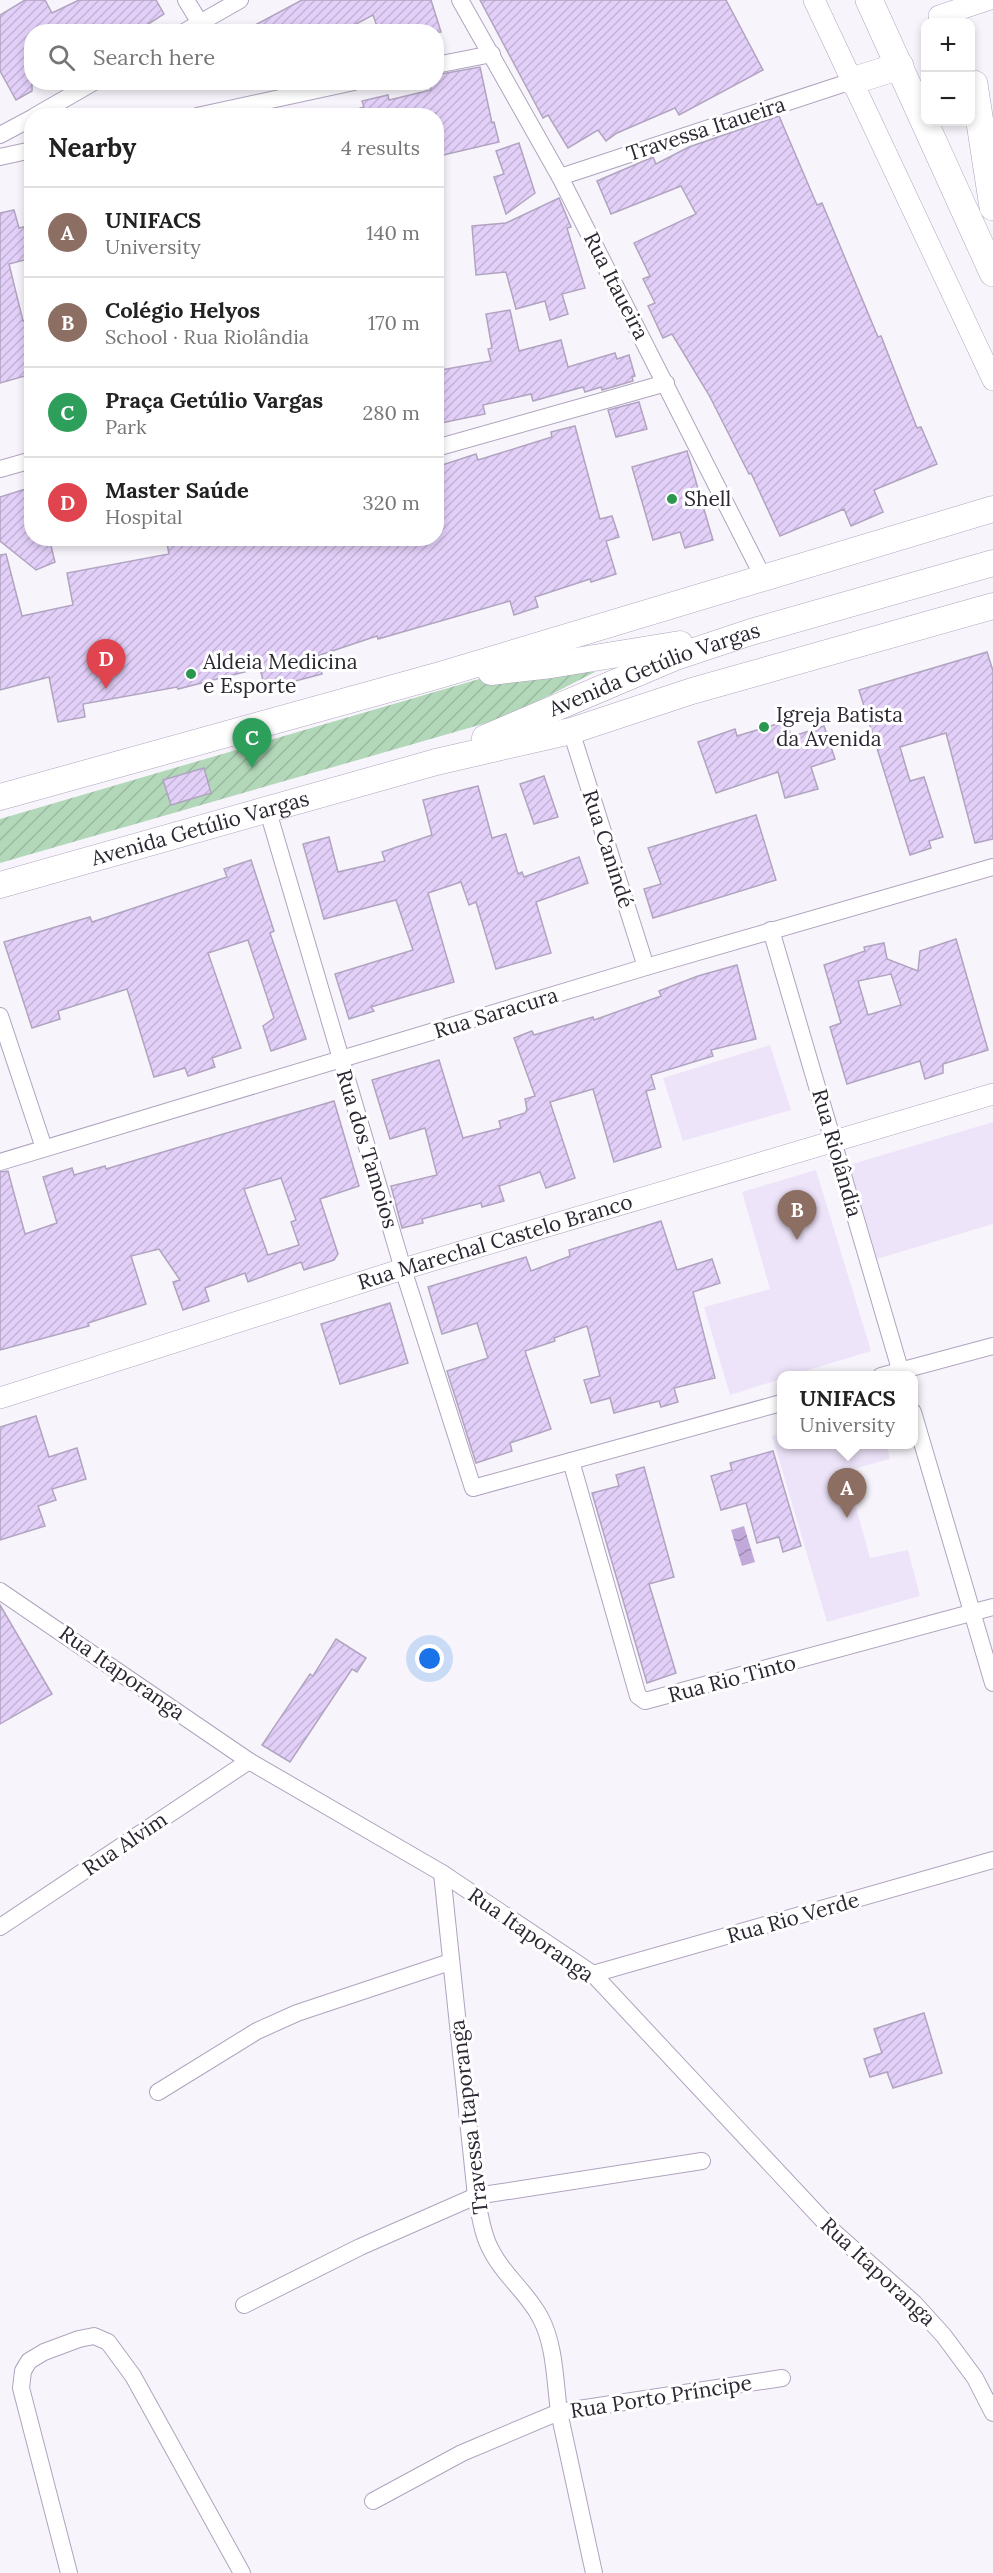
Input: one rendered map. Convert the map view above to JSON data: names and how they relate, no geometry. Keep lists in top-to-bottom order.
{
  "streets": {
    "main road": ["Avenida Getúlio Vargas"],
    "street": [
      "Travessa Itaueira",
      "Rua Itaueira",
      "Rua Canindé",
      "Rua Saracura",
      "Rua dos Tamoios",
      "Rua Riolândia",
      "Rua Marechal Castelo Branco",
      "Rua Itaporanga",
      "Rua Rio Tinto",
      "Rua Alvim",
      "Rua Rio Verde",
      "Travessa Itaporanga",
      "Rua Porto Príncipe"
    ]
  },
  "crossings": [
    ["Travessa Itaueira", "Rua Itaueira"],
    ["Rua Itaueira", "Avenida Getúlio Vargas"],
    ["Avenida Getúlio Vargas", "Rua Canindé"],
    ["Avenida Getúlio Vargas", "Rua dos Tamoios"],
    ["Rua Canindé", "Rua Saracura"],
    ["Rua Saracura", "Rua dos Tamoios"],
    ["Rua Saracura", "Rua Riolândia"],
    ["Rua dos Tamoios", "Rua Marechal Castelo Branco"],
    ["Rua dos Tamoios", "Rua Rio Tinto"],
    ["Rua Riolândia", "Rua Marechal Castelo Branco"],
    ["Rua Itaporanga", "Rua Alvim"],
    ["Rua Itaporanga", "Rua Rio Verde"],
    ["Rua Itaporanga", "Travessa Itaporanga"],
    ["Travessa Itaporanga", "Rua Porto Príncipe"]
  ],
  "places": ["Shell", "Aldeia Medicina e Esporte", "Igreja Batista da Avenida"],
  "page": {
    "map_buttons": ["+", "−"],
    "search": "Search here",
    "heading": ["Nearby", "4 results"],
    "list": [
      {
        "mark": "A",
        "name": "UNIFACS",
        "note": "University",
        "value": "140 m"
      },
      {
        "mark": "B",
        "name": "Colégio Helyos",
        "note": "School · Rua Riolândia",
        "value": "170 m"
      },
      {
        "mark": "C",
        "name": "Praça Getúlio Vargas",
        "note": "Park",
        "value": "280 m"
      },
      {
        "mark": "D",
        "name": "Master Saúde",
        "note": "Hospital",
        "value": "320 m"
      }
    ],
    "pins": [
      "D",
      "C",
      "B",
      "A"
    ],
    "popup": ["UNIFACS", "University"]
  }
}
